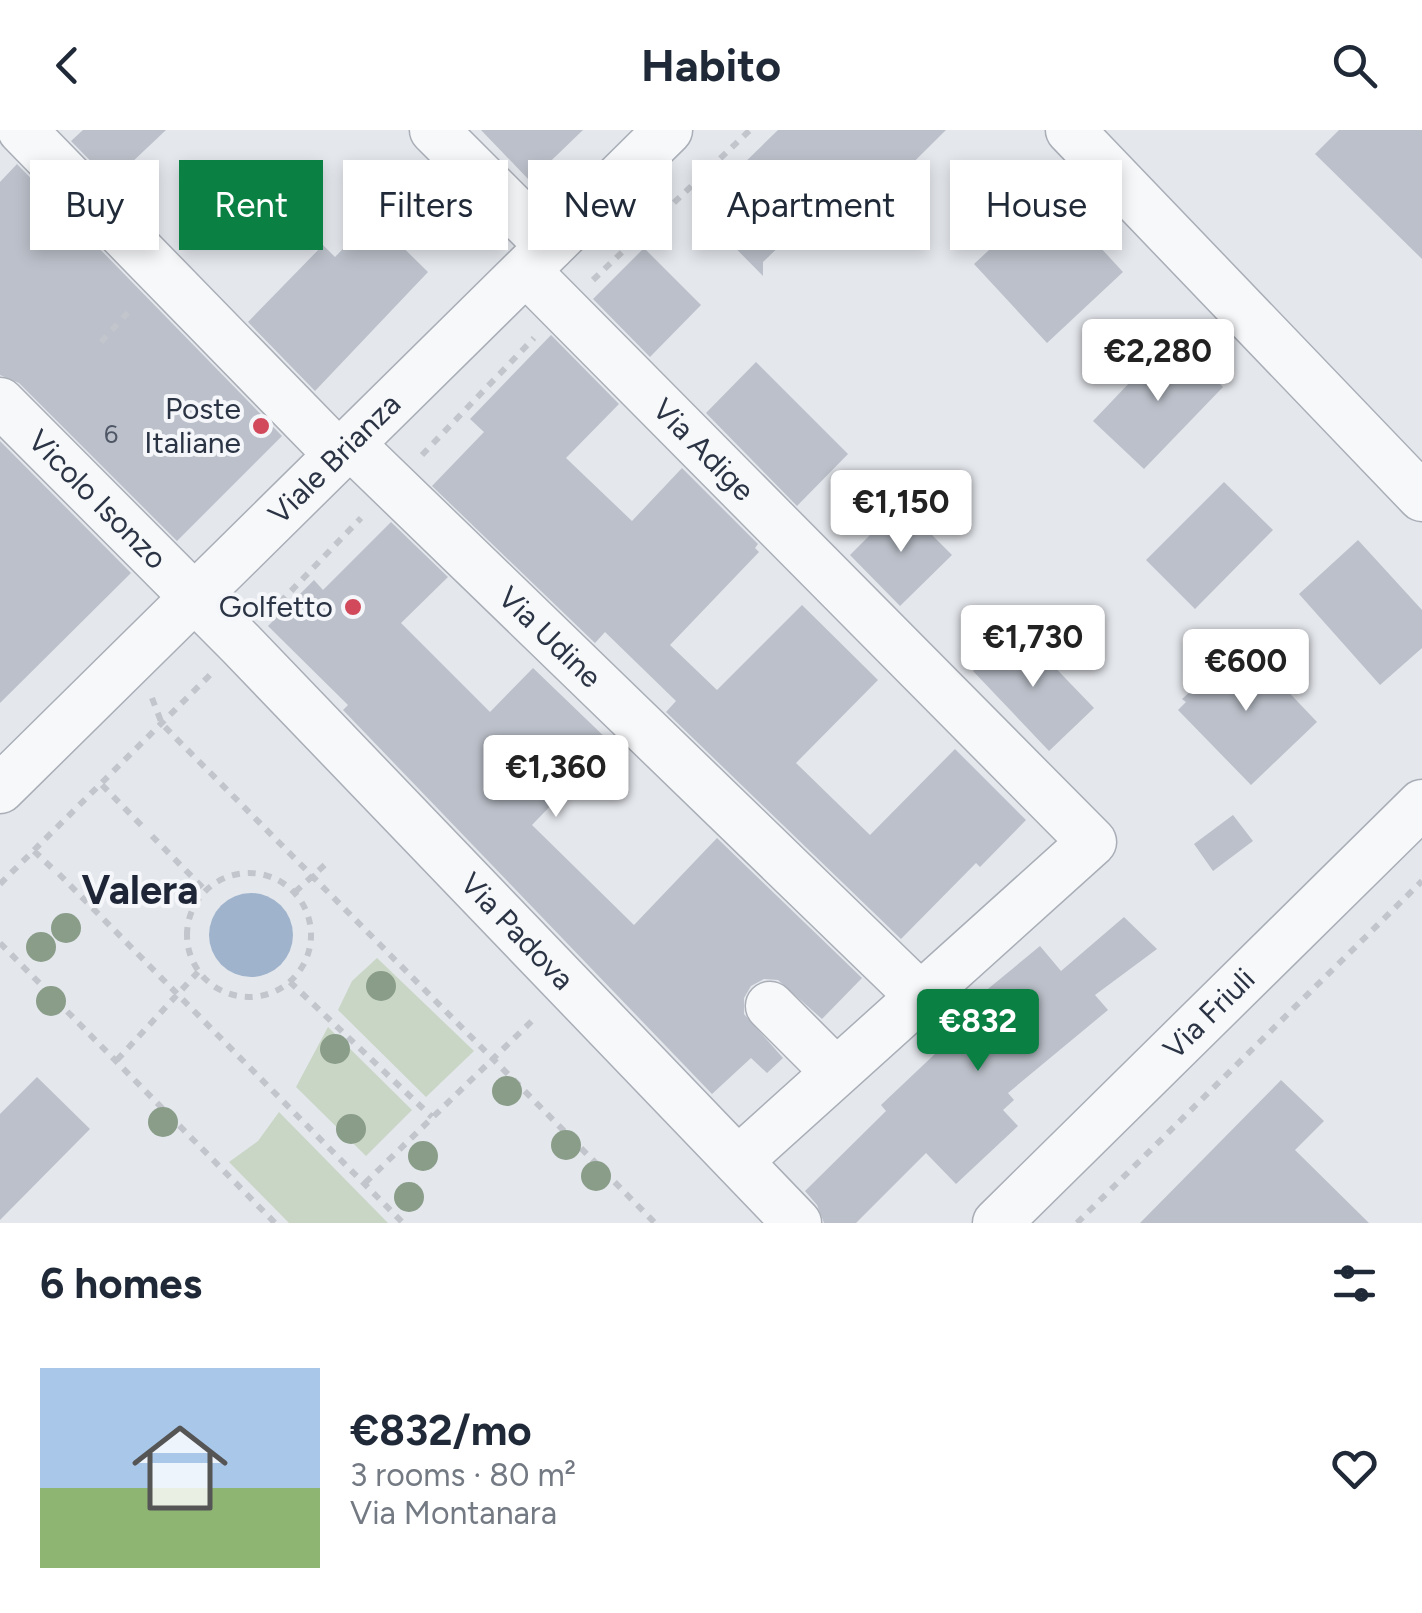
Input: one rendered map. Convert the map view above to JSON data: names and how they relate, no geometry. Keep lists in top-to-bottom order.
{
  "streets": {
    "street": [
      "Via Adige",
      "Viale Brianza",
      "Vicolo Isonzo",
      "Via Udine",
      "Via Padova",
      "Via Friuli"
    ]
  },
  "crossings": [
    ["Via Adige", "Viale Brianza"],
    ["Via Adige", "Via Udine"],
    ["Viale Brianza", "Vicolo Isonzo"],
    ["Viale Brianza", "Via Udine"],
    ["Viale Brianza", "Via Padova"],
    ["Vicolo Isonzo", "Via Padova"]
  ],
  "districts": ["Valera"],
  "places": ["Poste Italiane", "Golfetto"],
  "house_numbers": ["6"],
  "page": {
    "header": "Habito",
    "chip": [
      "Buy",
      "Rent",
      "Filters",
      "New",
      "Apartment",
      "House"
    ],
    "price": [
      "€2,280",
      "€1,150",
      "€1,730",
      "€600",
      "€1,360",
      "€832"
    ],
    "heading": "6 homes",
    "list": [
      {
        "name": "€832/mo",
        "note": "3 rooms · 80 m² · Via Montanara"
      }
    ]
  }
}
